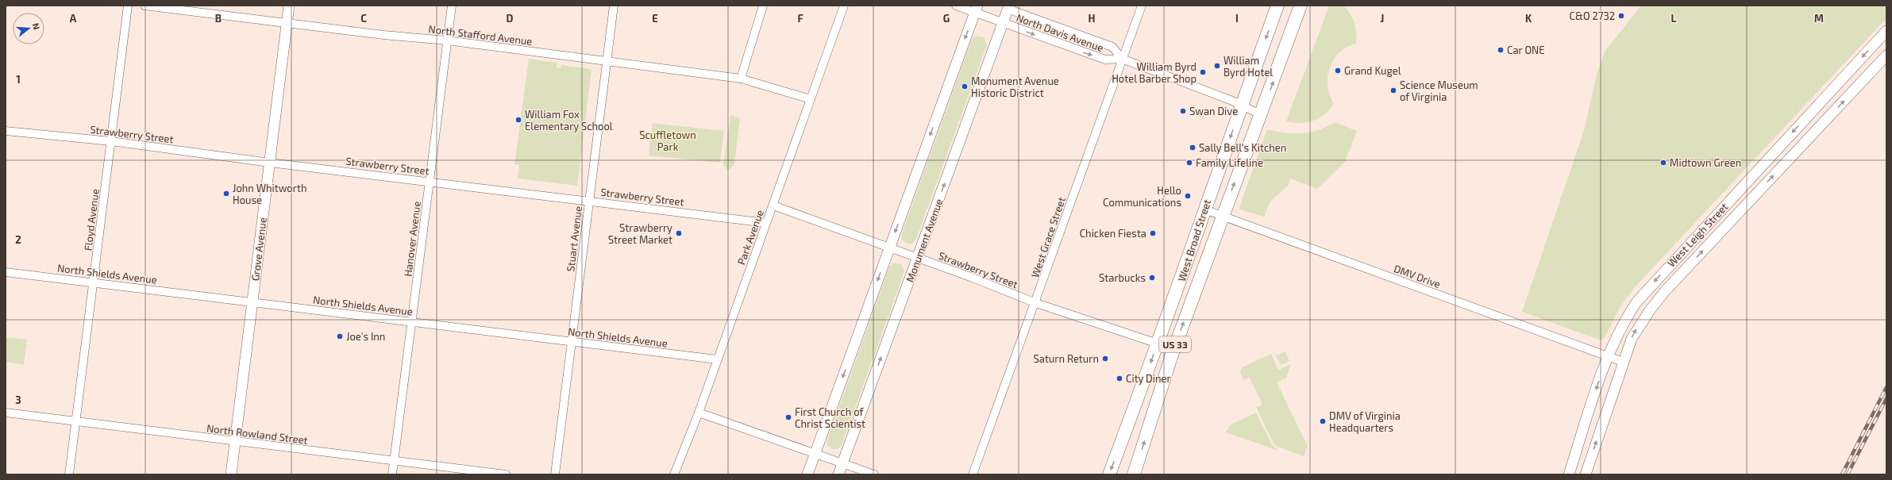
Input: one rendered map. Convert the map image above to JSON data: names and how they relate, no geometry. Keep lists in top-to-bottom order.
{
  "streets": {
    "main road": ["West Broad Street", "US 33"],
    "street": [
      "North Davis Avenue",
      "North Stafford Avenue",
      "Strawberry Street",
      "Floyd Avenue",
      "West Leigh Street",
      "Park Avenue",
      "West Grace Street",
      "Hanover Avenue",
      "Stuart Avenue",
      "Monument Avenue",
      "Grove Avenue",
      "North Shields Avenue",
      "DMV Drive",
      "North Rowland Street"
    ]
  },
  "crossings": [
    ["North Davis Avenue", "West Grace Street"],
    ["North Davis Avenue", "Monument Avenue"],
    ["North Davis Avenue", "West Broad Street"],
    ["North Stafford Avenue", "Park Avenue"],
    ["North Stafford Avenue", "Hanover Avenue"],
    ["North Stafford Avenue", "Stuart Avenue"],
    ["North Stafford Avenue", "Grove Avenue"],
    ["Strawberry Street", "Floyd Avenue"],
    ["Strawberry Street", "Park Avenue"],
    ["Strawberry Street", "West Grace Street"],
    ["Strawberry Street", "Hanover Avenue"],
    ["Strawberry Street", "Stuart Avenue"],
    ["Strawberry Street", "Monument Avenue"],
    ["Strawberry Street", "West Broad Street"],
    ["Strawberry Street", "Grove Avenue"],
    ["Floyd Avenue", "North Shields Avenue"],
    ["Floyd Avenue", "North Rowland Street"],
    ["West Leigh Street", "DMV Drive"],
    ["Park Avenue", "North Shields Avenue"],
    ["Hanover Avenue", "North Shields Avenue"],
    ["Hanover Avenue", "North Rowland Street"],
    ["Stuart Avenue", "North Shields Avenue"],
    ["West Broad Street", "DMV Drive"],
    ["Grove Avenue", "North Shields Avenue"],
    ["Grove Avenue", "North Rowland Street"]
  ],
  "parks": ["Scuffletown Park"],
  "places": [
    "C&O 2732",
    "Car ONE",
    "William Byrd Hotel",
    "Grand Kugel",
    "William Byrd Hotel Barber Shop",
    "Monument Avenue Historic District",
    "Science Museum of Virginia",
    "Swan Dive",
    "William Fox Elementary School",
    "Sally Bell's Kitchen",
    "Family Lifeline",
    "Midtown Green",
    "John Whitworth House",
    "Hello Communications",
    "Strawberry Street Market",
    "Chicken Fiesta",
    "Starbucks",
    "Joe's Inn",
    "Saturn Return",
    "City Diner",
    "First Church of Christ Scientist",
    "DMV of Virginia Headquarters"
  ],
  "north": "right",
  "grid": {
    "columns": [
      "A",
      "B",
      "C",
      "D",
      "E",
      "F",
      "G",
      "H",
      "I",
      "J",
      "K",
      "L",
      "M"
    ],
    "rows": ["1", "2", "3"]
  }
}
